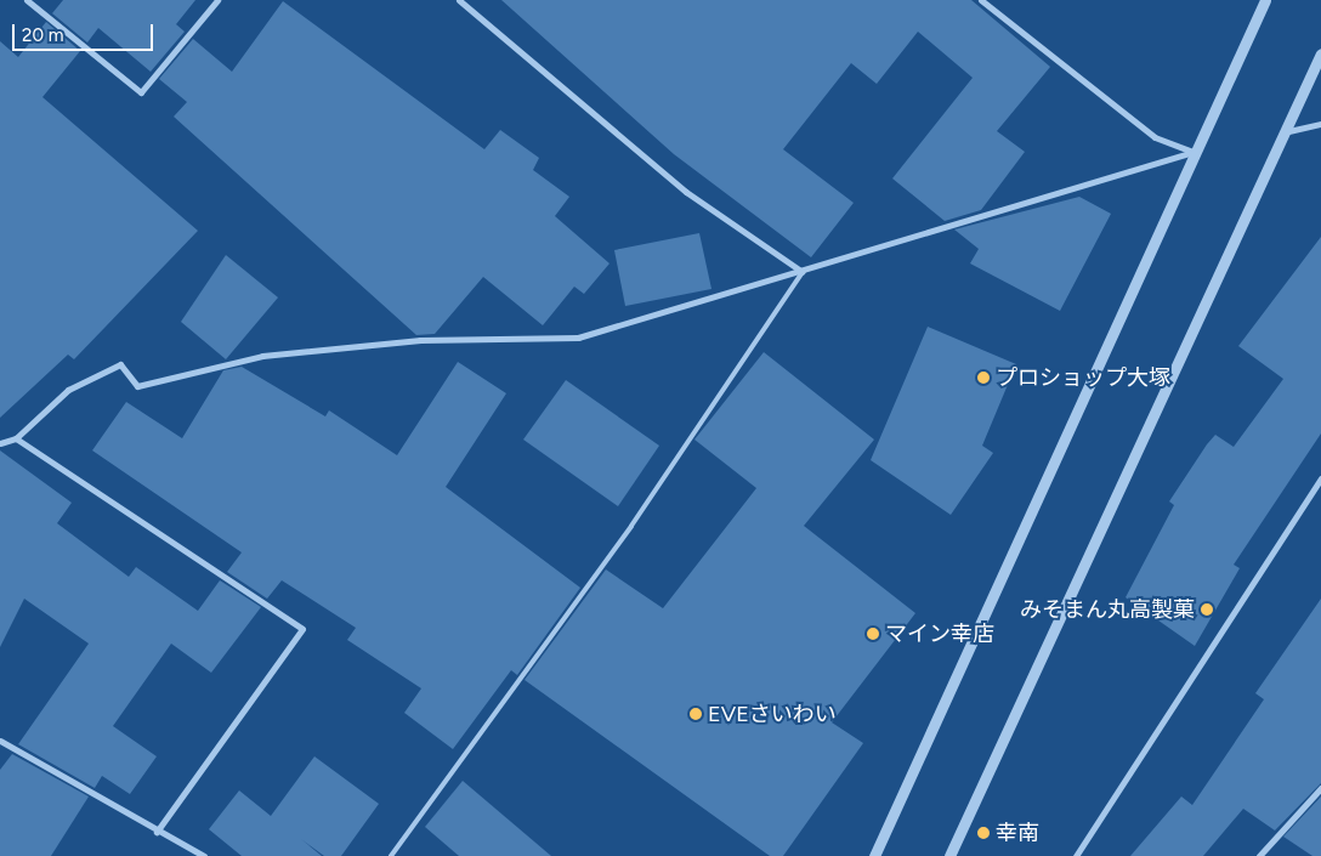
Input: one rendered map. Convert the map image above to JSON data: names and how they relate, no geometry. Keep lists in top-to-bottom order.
{
  "places": [
    "プロショップ大塚",
    "みそまん丸高製菓",
    "マイン幸店",
    "EVEさいわい",
    "幸南"
  ],
  "scale_bar": "20 m"
}
